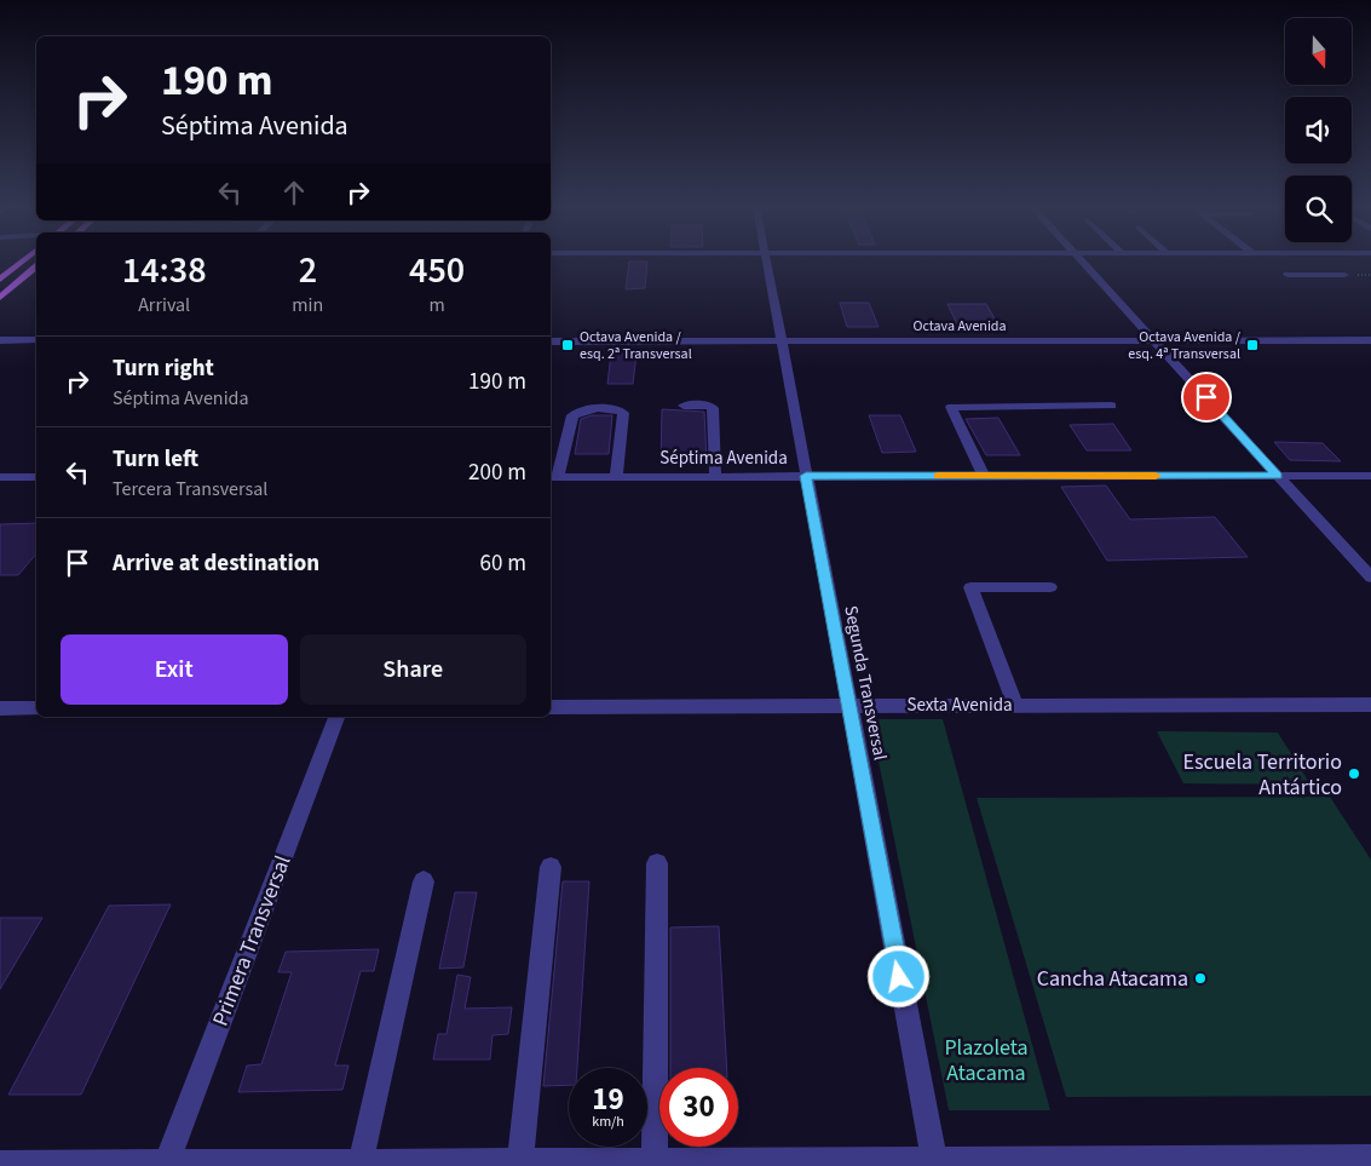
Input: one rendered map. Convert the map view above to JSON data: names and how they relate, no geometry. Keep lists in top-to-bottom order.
{
  "streets": {
    "street": [
      "Octava Avenida",
      "Séptima Avenida",
      "Segunda Transversal",
      "Sexta Avenida",
      "Primera Transversal"
    ]
  },
  "crossings": [
    ["Octava Avenida", "Segunda Transversal"],
    ["Séptima Avenida", "Segunda Transversal"],
    ["Segunda Transversal", "Sexta Avenida"]
  ],
  "parks": ["Plazoleta Atacama"],
  "places": {
    "transit": ["Octava Avenida / esq. 2ª Transversal", "Octava Avenida / esq. 4ª Transversal"],
    "other": ["Escuela Territorio Antártico", "Cancha Atacama"]
  },
  "north": "bottom",
  "page": {
    "turn": ["190 m", "Séptima Avenida"],
    "eta": [
      "14:38",
      "Arrival",
      "2",
      "min",
      "450",
      "m"
    ],
    "list": [
      {
        "name": "Turn right",
        "note": "Séptima Avenida",
        "value": "190 m"
      },
      {
        "name": "Turn left",
        "note": "Tercera Transversal",
        "value": "200 m"
      },
      {
        "name": "Arrive at destination",
        "value": "60 m"
      }
    ],
    "buttons": ["Exit", "Share"],
    "speed": "19 km/h",
    "limit": "30"
  }
}
